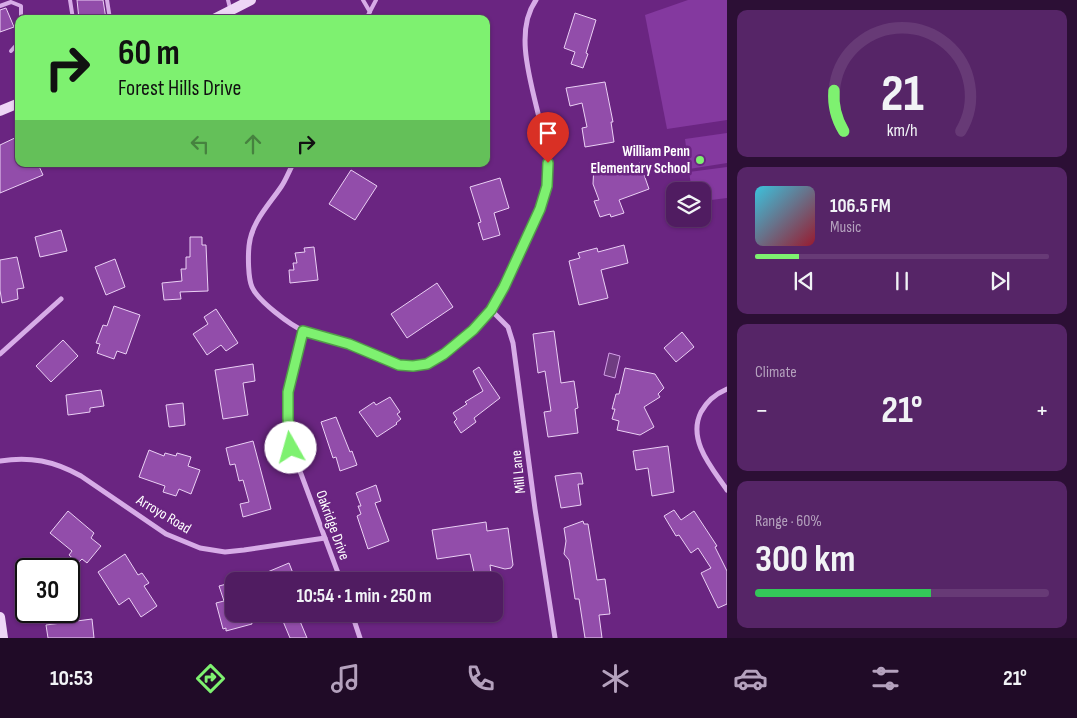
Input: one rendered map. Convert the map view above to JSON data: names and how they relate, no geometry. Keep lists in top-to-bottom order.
{
  "streets": {
    "street": ["Mill Lane", "Arroyo Road", "Oakridge Drive"]
  },
  "crossings": [
    ["Arroyo Road", "Oakridge Drive"]
  ],
  "places": ["William Penn Elementary School"],
  "page": {
    "turn": ["60 m", "Forest Hills Drive"],
    "song": ["106.5 FM", "Music"],
    "tile": [
      "Climate",
      ["Range · 60%", "300 km"]
    ],
    "heat": ["−", "21°", "+"],
    "limit": "30",
    "trip": "10:54 · 1 min · 250 m",
    "tabs": ["10:53", "21°"],
    "gauge": ["21", "km/h"]
  }
}
